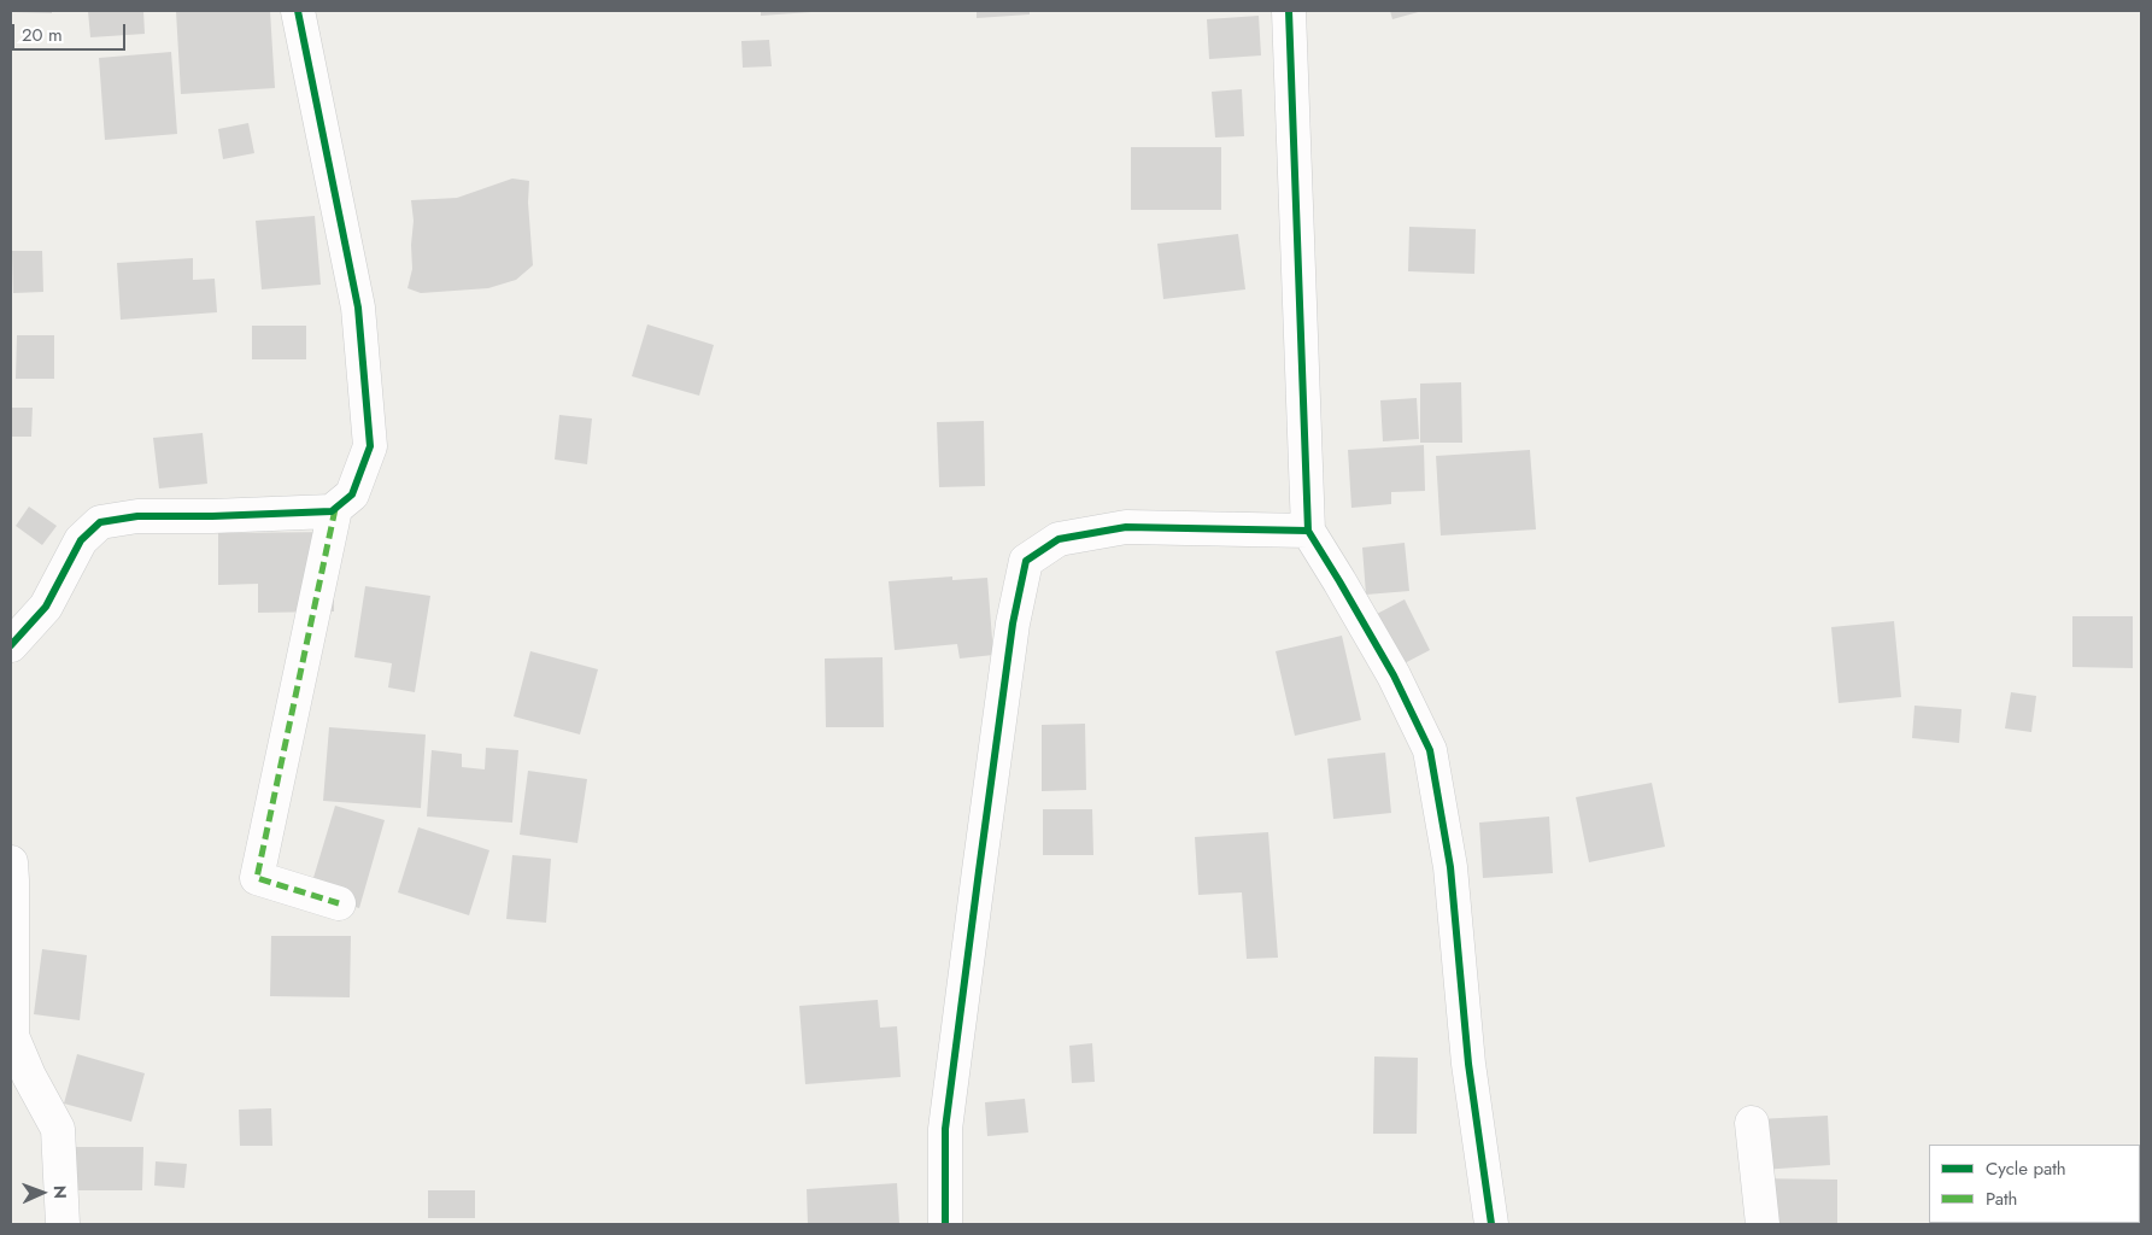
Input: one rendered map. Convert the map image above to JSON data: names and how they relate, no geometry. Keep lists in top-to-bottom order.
{
  "legend": ["Cycle path", "Path"],
  "scale_bar": "20 m",
  "north": "right"
}
